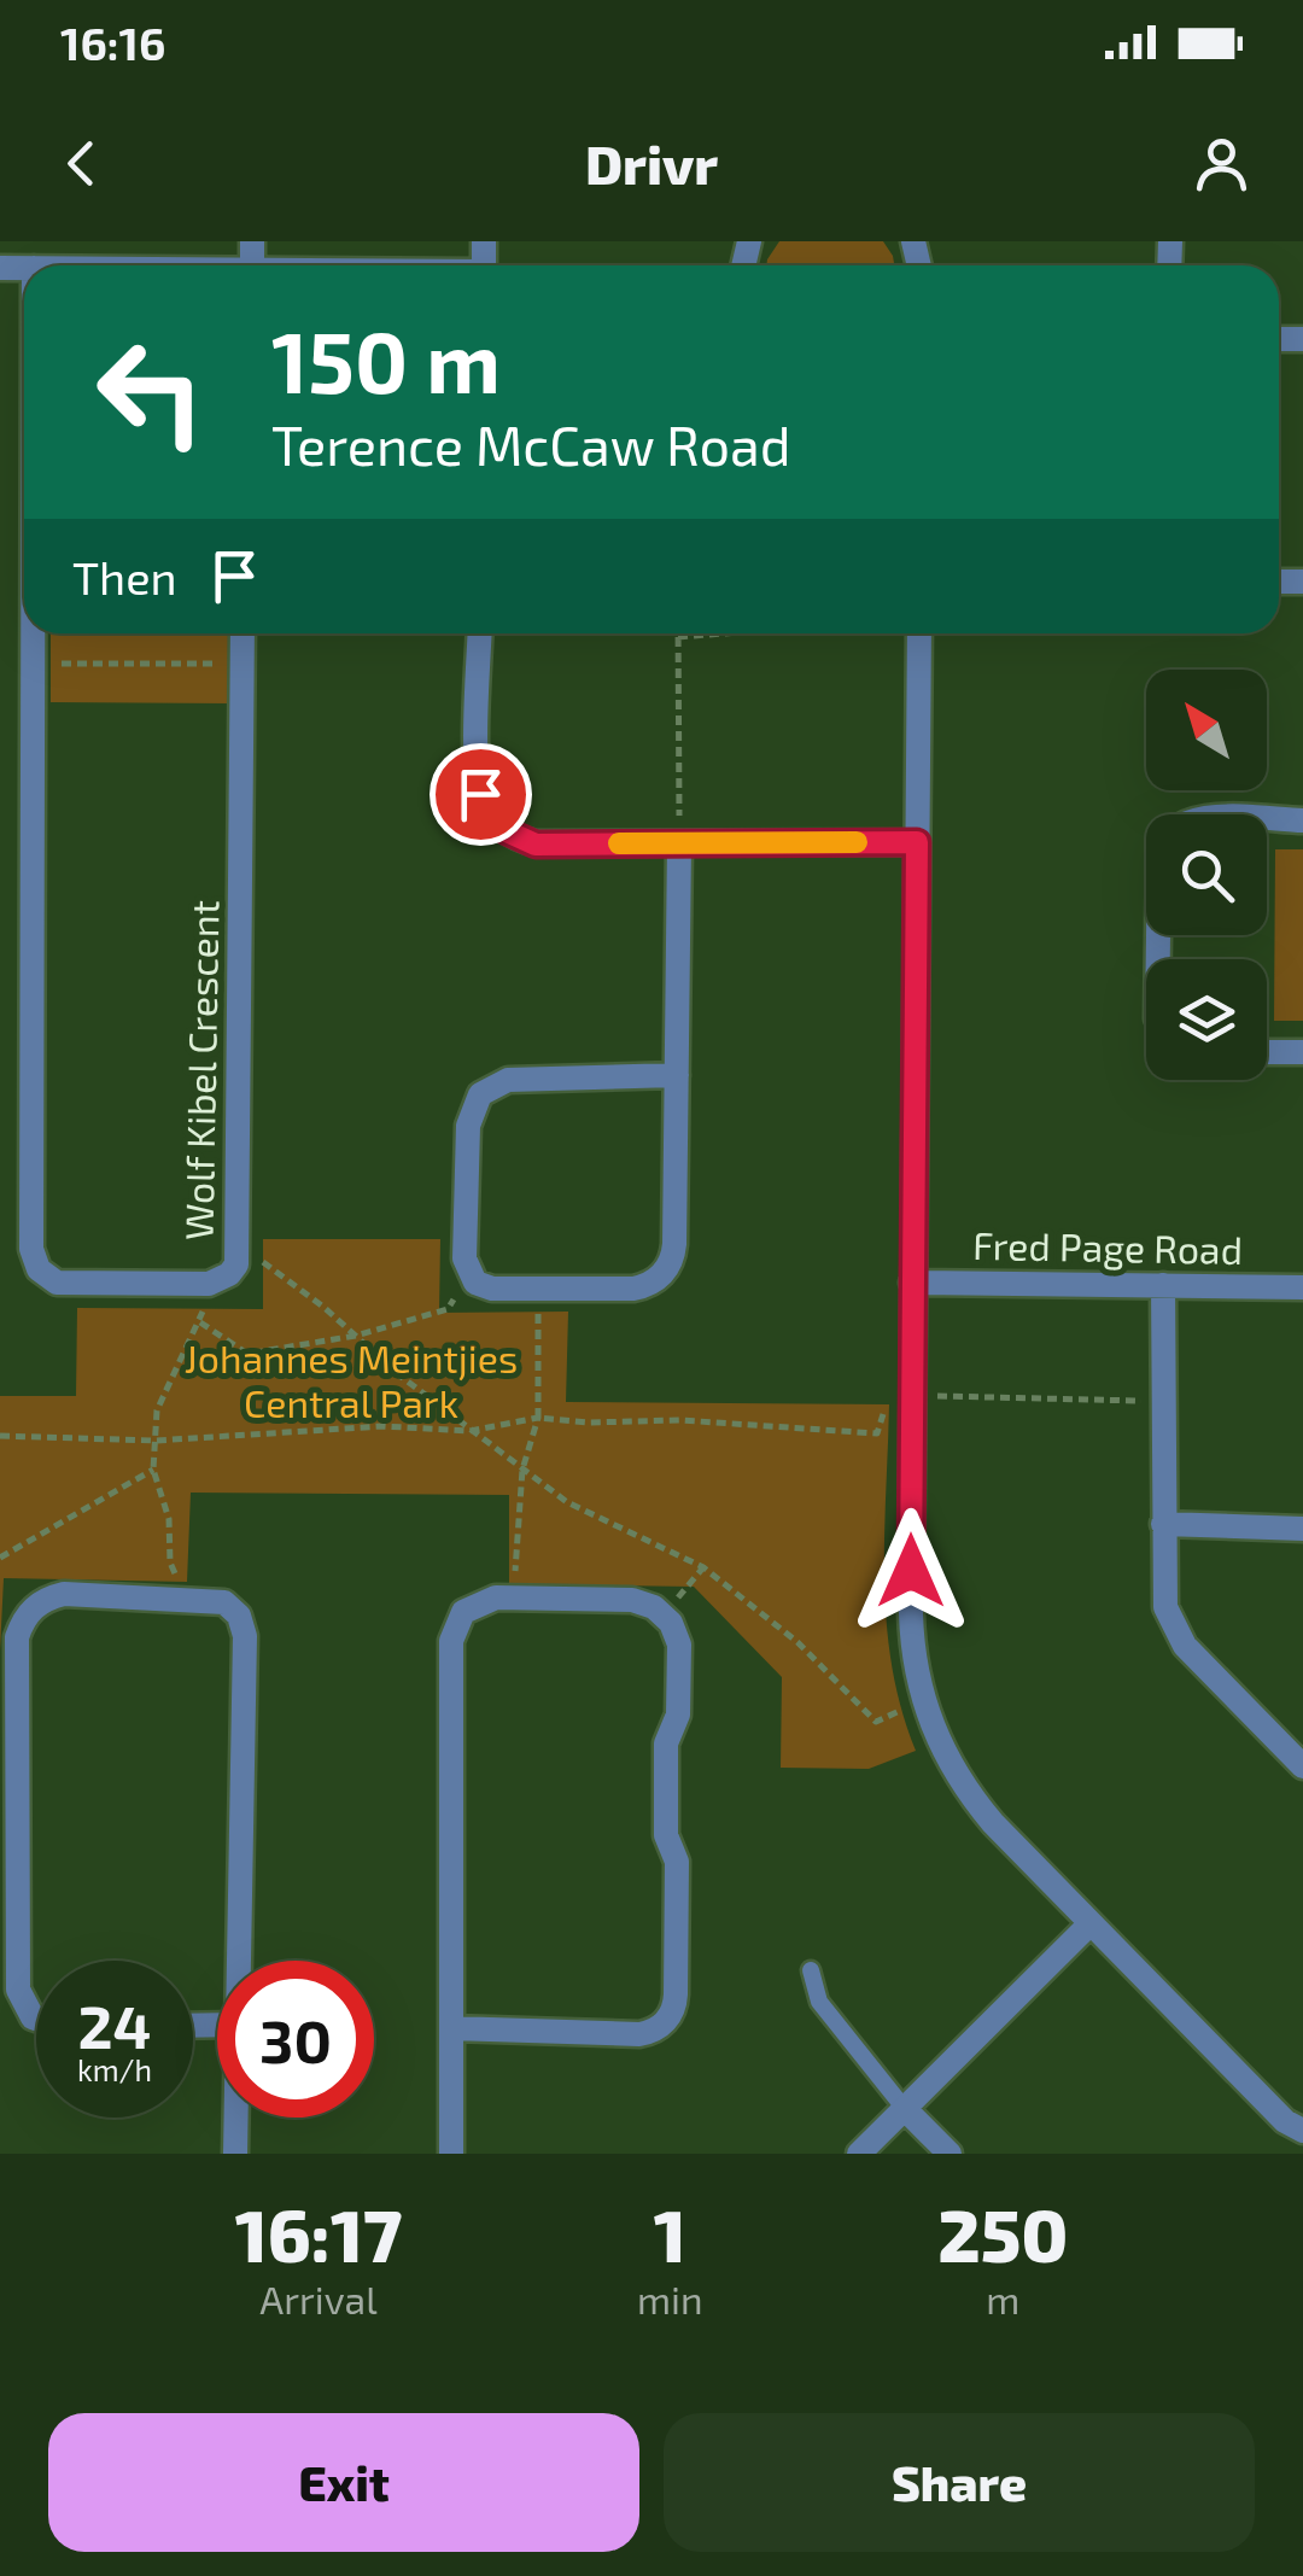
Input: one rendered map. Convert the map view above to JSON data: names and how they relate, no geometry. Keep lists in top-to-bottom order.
{
  "streets": {
    "street": ["Wolf Kibel Crescent", "Fred Page Road"]
  },
  "parks": ["Johannes Meintjies Central Park"],
  "north": "top left",
  "page": {
    "status": "16:16",
    "header": "Drivr",
    "turn": ["150 m", "Terence McCaw Road"],
    "then": "Then",
    "speed": "24 km/h",
    "limit": "30",
    "eta": [
      "16:17",
      "Arrival",
      "1",
      "min",
      "250",
      "m"
    ],
    "buttons": ["Exit", "Share"]
  }
}
